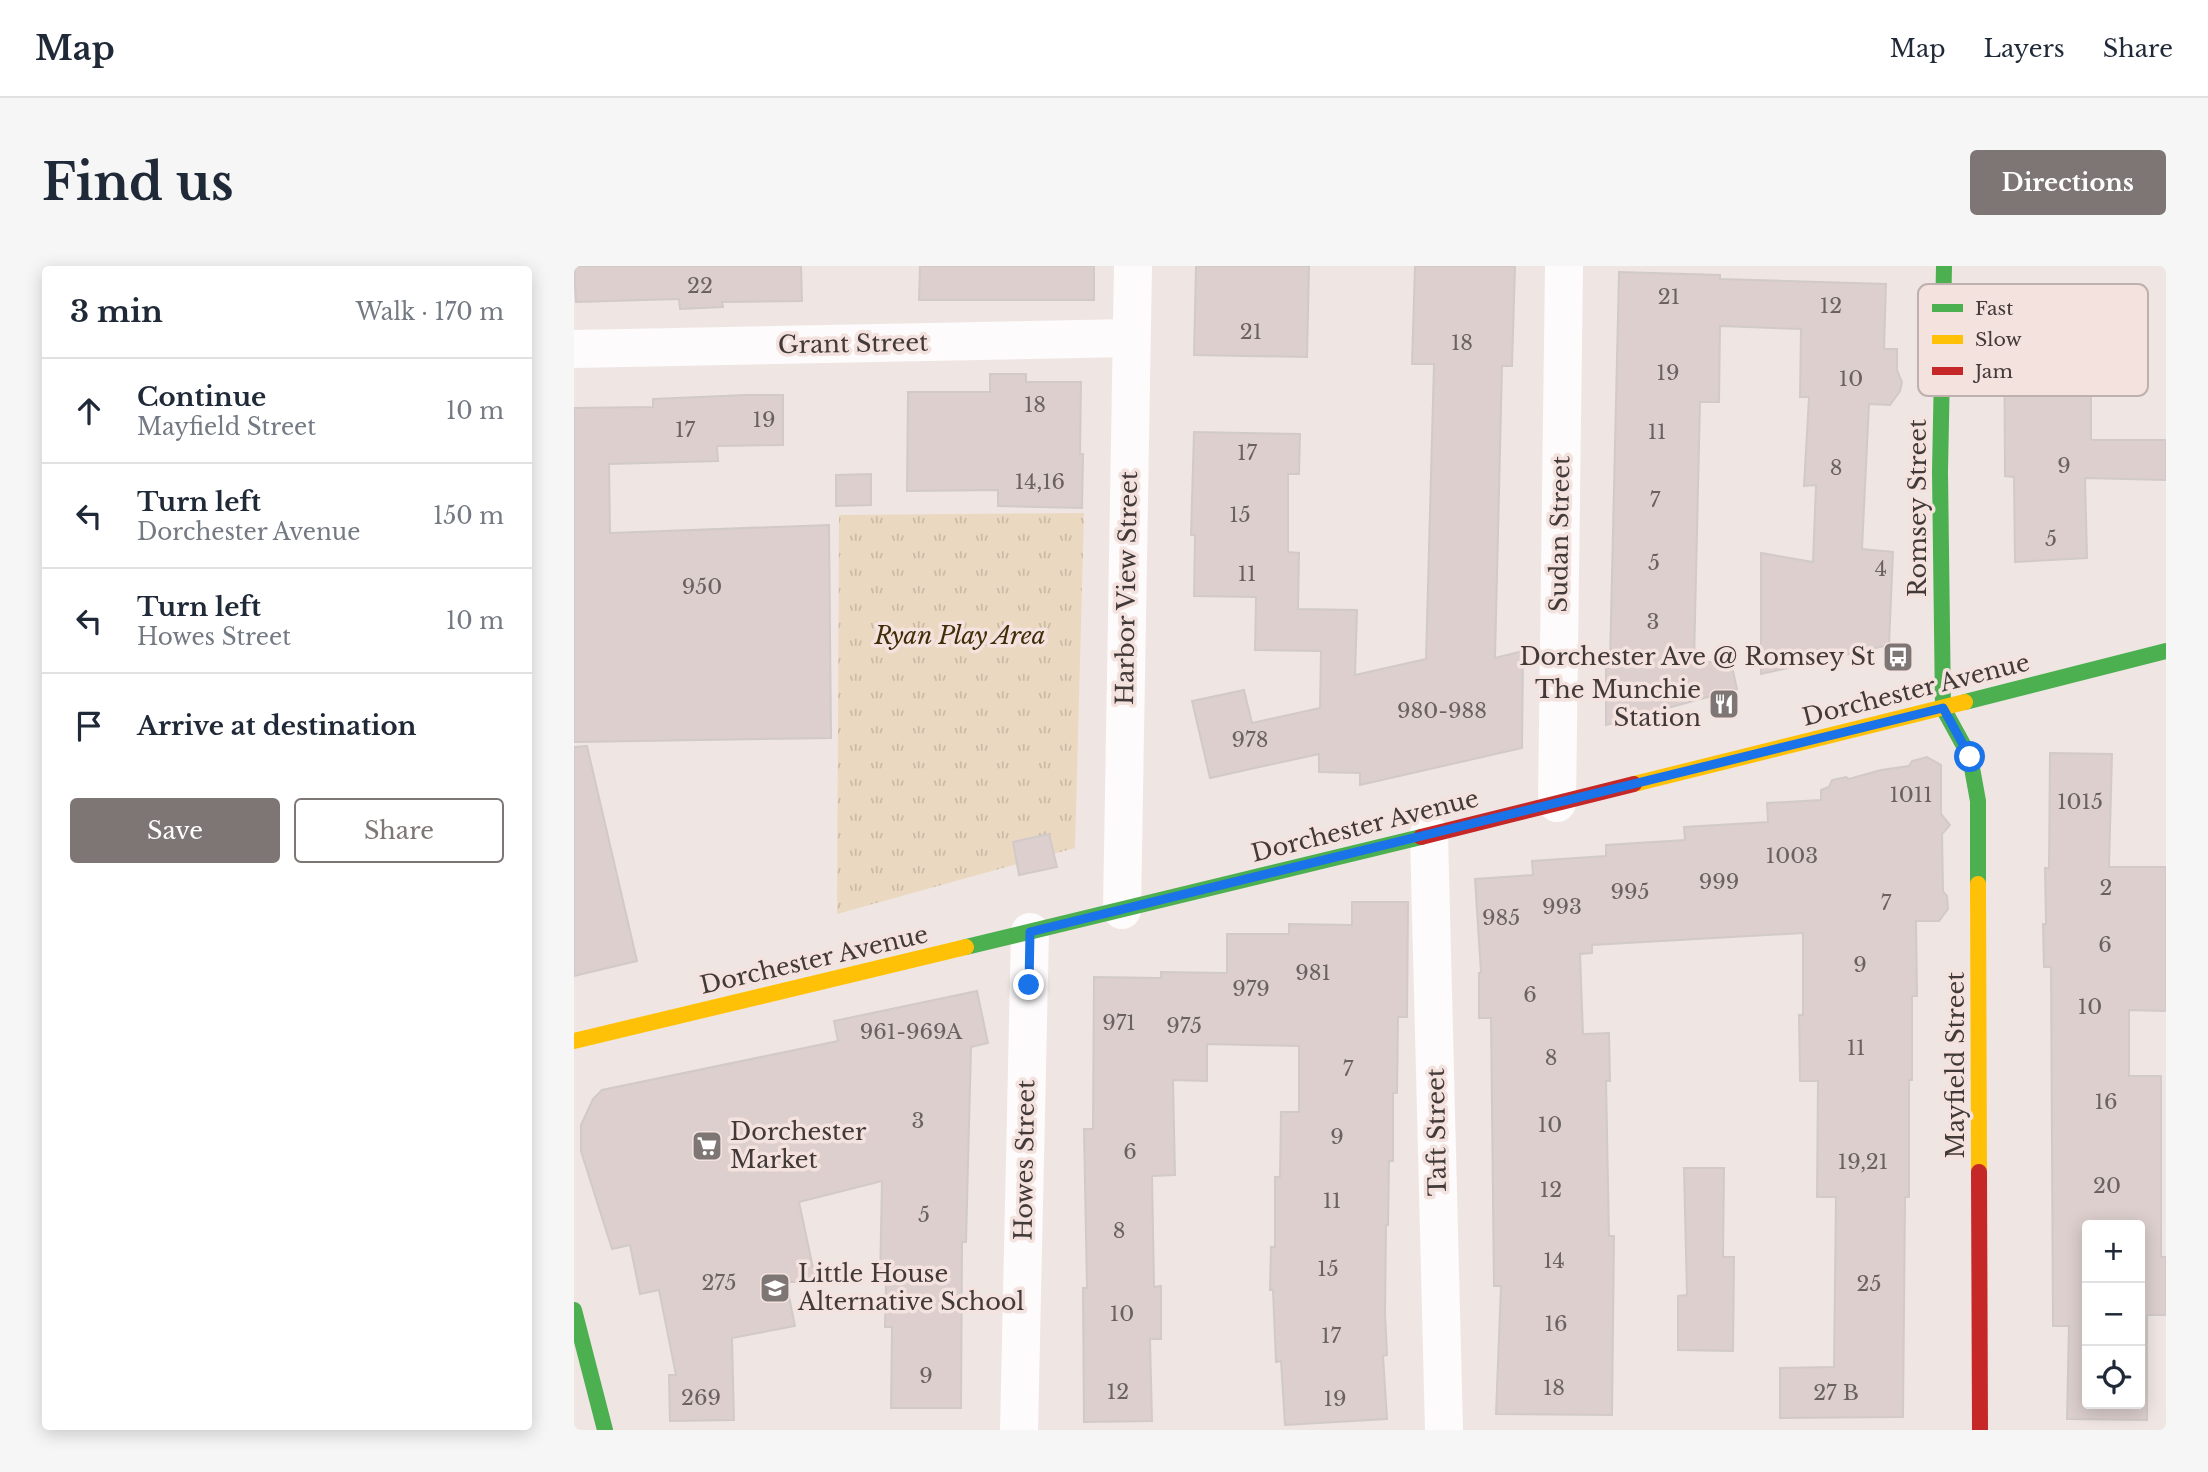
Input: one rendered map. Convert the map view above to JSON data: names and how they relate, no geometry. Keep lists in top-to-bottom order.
{
  "streets": {
    "main road": ["Romsey Street", "Dorchester Avenue", "Mayfield Street"],
    "street": [
      "Grant Street",
      "Sudan Street",
      "Harbor View Street",
      "Taft Street",
      "Howes Street"
    ]
  },
  "crossings": [
    ["Grant Street", "Harbor View Street"],
    ["Romsey Street", "Dorchester Avenue"],
    ["Romsey Street", "Mayfield Street"],
    ["Sudan Street", "Dorchester Avenue"],
    ["Harbor View Street", "Dorchester Avenue"],
    ["Dorchester Avenue", "Mayfield Street"],
    ["Dorchester Avenue", "Taft Street"],
    ["Dorchester Avenue", "Howes Street"]
  ],
  "parks": ["Ryan Play Area"],
  "places": {
    "bus stop": ["Dorchester Ave @ Romsey St"],
    "restaurant": ["The Munchie Station"],
    "supermarket": ["Dorchester Market"],
    "school or university": ["Little House Alternative School"]
  },
  "house_numbers": [
    "22",
    "21",
    "12",
    "21",
    "18",
    "19",
    "10",
    "18",
    "19",
    "17",
    "11",
    "17",
    "9",
    "8",
    "14,16",
    "7",
    "15",
    "5",
    "5",
    "4",
    "11",
    "950",
    "3",
    "980-988",
    "978",
    "1011",
    "1015",
    "1003",
    "999",
    "2",
    "995",
    "7",
    "993",
    "985",
    "6",
    "9",
    "981",
    "979",
    "6",
    "10",
    "971",
    "975",
    "961-969A",
    "11",
    "8",
    "7",
    "16",
    "3",
    "10",
    "9",
    "6",
    "19,21",
    "20",
    "12",
    "11",
    "5",
    "8",
    "14",
    "15",
    "275",
    "25",
    "10",
    "16",
    "17",
    "9",
    "18",
    "12",
    "27 B",
    "269",
    "19"
  ],
  "legend": ["Fast", "Slow", "Jam"],
  "page": {
    "header": "Map",
    "nav": ["Map", "Layers", "Share"],
    "buttons": [
      "Directions",
      ["Save", "Share"]
    ],
    "title": "Find us",
    "heading": ["3 min", "Walk · 170 m"],
    "list": [
      ["Continue", "Mayfield Street", "10 m"],
      ["Turn left", "Dorchester Avenue", "150 m"],
      ["Turn left", "Howes Street", "10 m"],
      "Arrive at destination"
    ],
    "map_buttons": ["+", "−"]
  }
}
